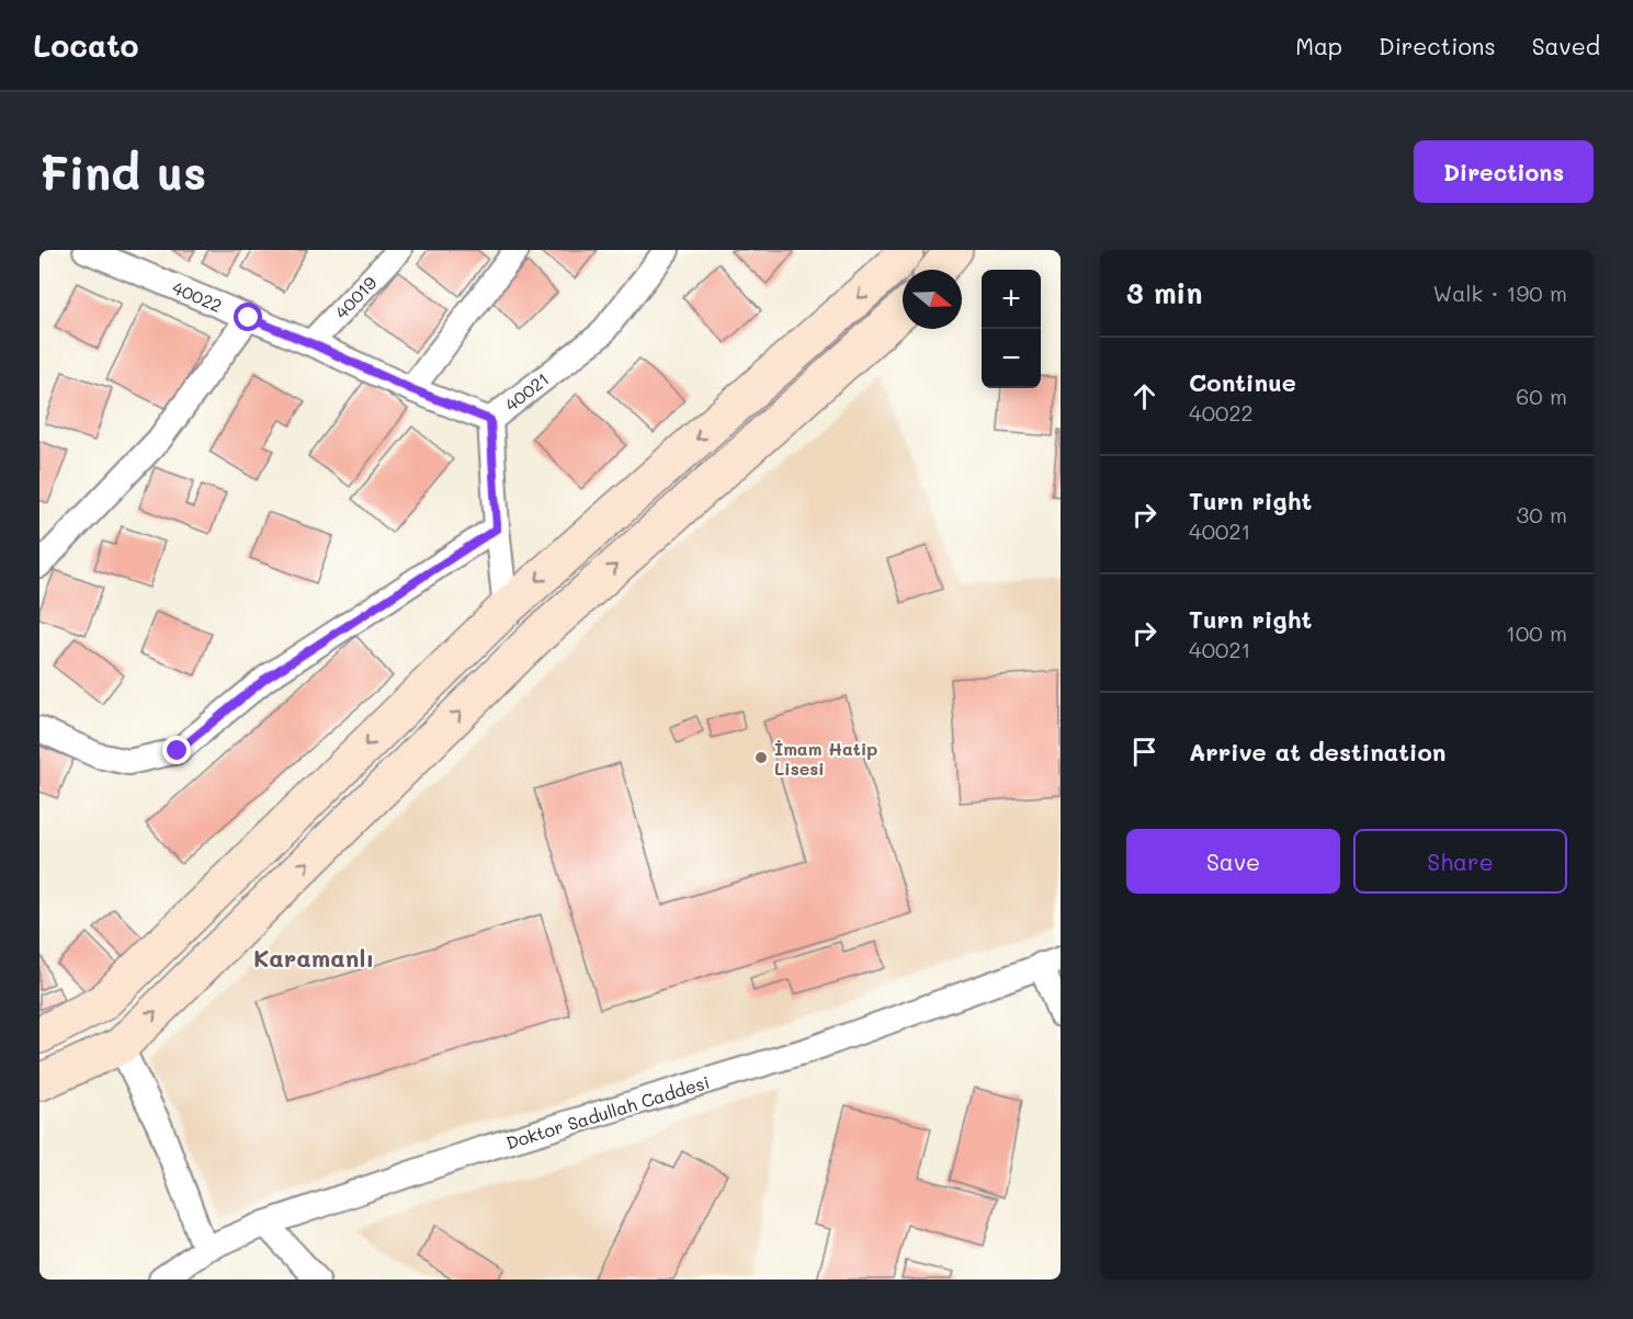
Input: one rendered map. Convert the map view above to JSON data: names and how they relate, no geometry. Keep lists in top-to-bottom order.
{
  "streets": {
    "street": [
      "40022",
      "40019",
      "40021",
      "Doktor Sadullah Caddesi"
    ]
  },
  "crossings": [
    ["40022", "40019"],
    ["40022", "40021"]
  ],
  "districts": ["Karamanlı"],
  "places": ["İmam Hatip Lisesi"],
  "north": "right",
  "page": {
    "header": "Locato",
    "nav": ["Map", "Directions", "Saved"],
    "buttons": [
      "Directions",
      ["Save", "Share"]
    ],
    "title": "Find us",
    "heading": ["3 min", "Walk · 190 m"],
    "map_buttons": ["+", "−"],
    "list": [
      ["Continue", "40022", "60 m"],
      ["Turn right", "40021", "30 m"],
      ["Turn right", "40021", "100 m"],
      "Arrive at destination"
    ]
  }
}
